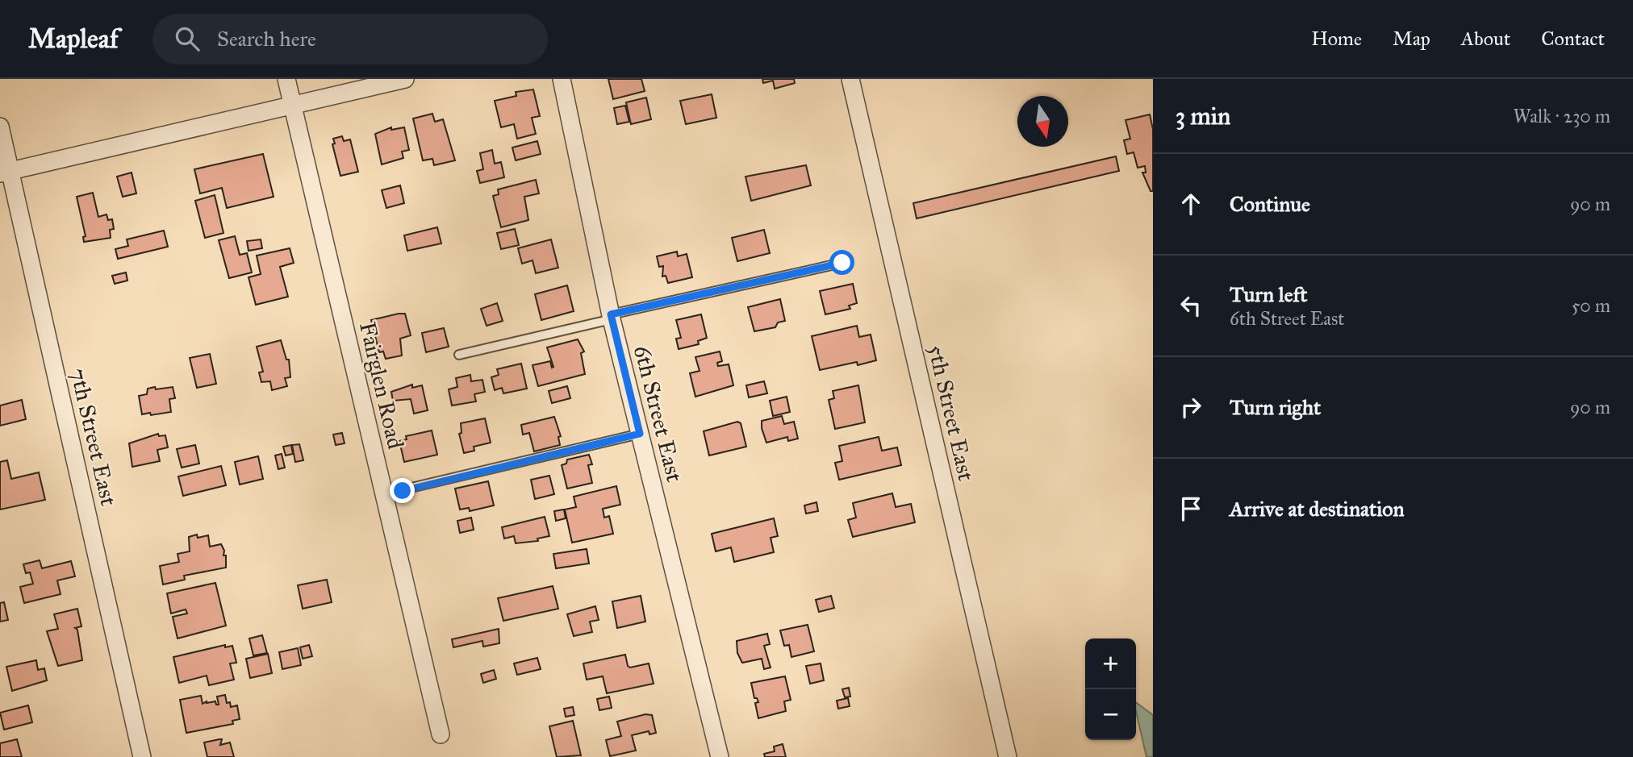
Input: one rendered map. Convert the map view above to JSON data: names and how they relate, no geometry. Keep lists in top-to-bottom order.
{
  "streets": {
    "street": [
      "Fairglen Road",
      "5th Street East",
      "6th Street East",
      "7th Street East"
    ]
  },
  "north": "bottom",
  "page": {
    "header": "Mapleaf",
    "search": "Search here",
    "nav": [
      "Home",
      "Map",
      "About",
      "Contact"
    ],
    "heading": ["3 min", "Walk · 230 m"],
    "list": [
      ["Continue", "90 m"],
      ["Turn left", "6th Street East", "50 m"],
      ["Turn right", "90 m"],
      "Arrive at destination"
    ],
    "map_buttons": ["+", "−"]
  }
}
